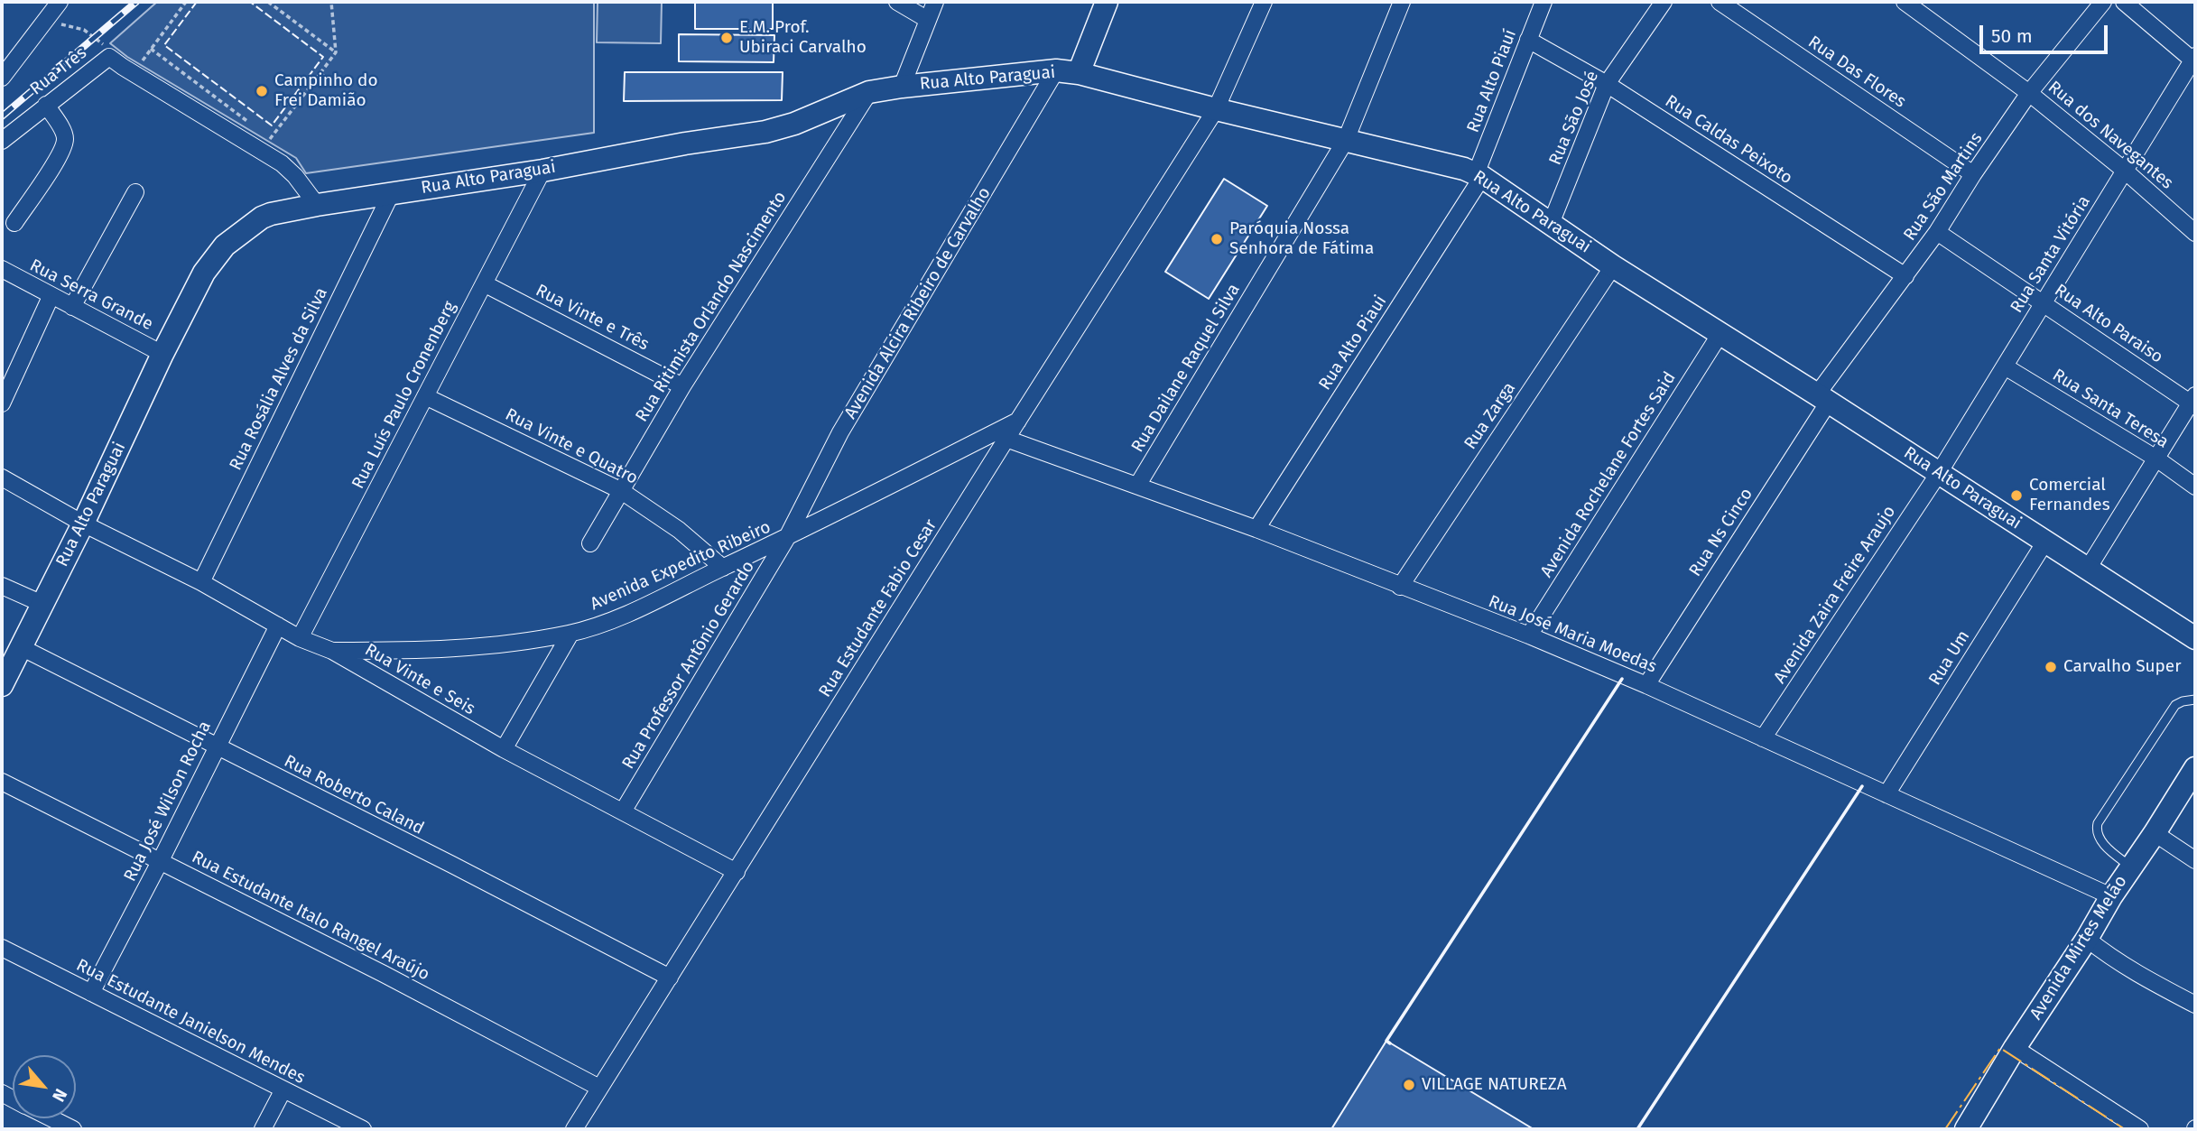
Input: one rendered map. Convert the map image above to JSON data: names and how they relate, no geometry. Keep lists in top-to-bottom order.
{
  "streets": {
    "street": [
      "Rua Três",
      "Rua Das Flores",
      "Rua Alto Paraguai",
      "Rua Alto Piauí",
      "Rua São José",
      "Rua dos Navegantes",
      "Rua Caldas Peixoto",
      "Rua São Martins",
      "Rua Santa Vitória",
      "Rua Serra Grande",
      "Avenida Alcira Ribeiro de Carvalho",
      "Rua Ritimista Orlando Nascimento",
      "Rua Vinte e Três",
      "Rua Alto Paraiso",
      "Rua Alto Piaui",
      "Rua Dailane Raquel Silva",
      "Rua Rosália Alves da Silva",
      "Rua Luís Paulo Cronenberg",
      "Rua Santa Teresa",
      "Rua Zarga",
      "Rua Vinte e Quatro",
      "Avenida Rochelane Fortes Said",
      "Rua Ns Cinco",
      "Avenida Expedito Ribeiro",
      "Avenida Zaira Freire Araujo",
      "Rua Estudante Fabio Cesar",
      "Rua José Maria Moedas",
      "Rua Um",
      "Rua Professor Antônio Gerardo",
      "Rua Vinte e Seis",
      "Rua Roberto Caland",
      "Rua José Wilson Rocha",
      "Rua Estudante Italo Rangel Araújo",
      "Avenida Mirtes Melão",
      "Rua Estudante Janielson Mendes"
    ]
  },
  "crossings": [
    ["Rua Das Flores", "Rua São Martins"],
    ["Rua Alto Paraguai", "Rua Alto Piauí"],
    ["Rua Alto Paraguai", "Rua São José"],
    ["Rua Alto Paraguai", "Rua São Martins"],
    ["Rua Alto Paraguai", "Rua Santa Vitória"],
    ["Rua Alto Paraguai", "Rua Serra Grande"],
    ["Rua Alto Paraguai", "Avenida Alcira Ribeiro de Carvalho"],
    ["Rua Alto Paraguai", "Rua Ritimista Orlando Nascimento"],
    ["Rua Alto Paraguai", "Rua Alto Piaui"],
    ["Rua Alto Paraguai", "Rua Dailane Raquel Silva"],
    ["Rua Alto Paraguai", "Rua Rosália Alves da Silva"],
    ["Rua Alto Paraguai", "Rua Luís Paulo Cronenberg"],
    ["Rua Alto Paraguai", "Rua Zarga"],
    ["Rua Alto Paraguai", "Avenida Rochelane Fortes Said"],
    ["Rua Alto Paraguai", "Rua Ns Cinco"],
    ["Rua Alto Paraguai", "Avenida Zaira Freire Araujo"],
    ["Rua Alto Paraguai", "Rua Estudante Fabio Cesar"],
    ["Rua Alto Paraguai", "Rua Um"],
    ["Rua Alto Paraguai", "Rua Vinte e Seis"],
    ["Rua Alto Paraguai", "Rua Roberto Caland"],
    ["Rua Alto Piauí", "Rua Caldas Peixoto"],
    ["Rua Alto Piauí", "Rua Alto Piaui"],
    ["Rua São José", "Rua Caldas Peixoto"],
    ["Rua dos Navegantes", "Rua São Martins"],
    ["Rua dos Navegantes", "Rua Santa Vitória"],
    ["Rua Caldas Peixoto", "Rua São Martins"],
    ["Rua São Martins", "Rua Alto Paraiso"],
    ["Rua São Martins", "Rua Ns Cinco"],
    ["Rua Santa Vitória", "Rua Alto Paraiso"],
    ["Rua Santa Vitória", "Rua Santa Teresa"],
    ["Rua Santa Vitória", "Avenida Zaira Freire Araujo"],
    ["Avenida Alcira Ribeiro de Carvalho", "Avenida Expedito Ribeiro"],
    ["Avenida Alcira Ribeiro de Carvalho", "Rua Professor Antônio Gerardo"],
    ["Rua Ritimista Orlando Nascimento", "Rua Vinte e Três"],
    ["Rua Ritimista Orlando Nascimento", "Rua Vinte e Quatro"],
    ["Rua Vinte e Três", "Rua Luís Paulo Cronenberg"],
    ["Rua Alto Piaui", "Rua José Maria Moedas"],
    ["Rua Dailane Raquel Silva", "Rua José Maria Moedas"],
    ["Rua Rosália Alves da Silva", "Rua Vinte e Seis"],
    ["Rua Luís Paulo Cronenberg", "Rua Vinte e Quatro"],
    ["Rua Luís Paulo Cronenberg", "Rua Vinte e Seis"],
    ["Rua Zarga", "Rua José Maria Moedas"],
    ["Rua Vinte e Quatro", "Avenida Expedito Ribeiro"],
    ["Avenida Rochelane Fortes Said", "Rua José Maria Moedas"],
    ["Rua Ns Cinco", "Rua José Maria Moedas"],
    ["Avenida Expedito Ribeiro", "Rua Estudante Fabio Cesar"],
    ["Avenida Expedito Ribeiro", "Rua Professor Antônio Gerardo"],
    ["Avenida Expedito Ribeiro", "Rua Vinte e Seis"],
    ["Avenida Zaira Freire Araujo", "Rua José Maria Moedas"],
    ["Rua Estudante Fabio Cesar", "Rua José Maria Moedas"],
    ["Rua Estudante Fabio Cesar", "Rua Vinte e Seis"],
    ["Rua Estudante Fabio Cesar", "Rua Roberto Caland"],
    ["Rua Estudante Fabio Cesar", "Rua Estudante Italo Rangel Araújo"],
    ["Rua José Maria Moedas", "Rua Um"],
    ["Rua José Maria Moedas", "Avenida Mirtes Melão"],
    ["Rua Professor Antônio Gerardo", "Rua Vinte e Seis"],
    ["Rua Vinte e Seis", "Rua José Wilson Rocha"],
    ["Rua Roberto Caland", "Rua José Wilson Rocha"],
    ["Rua José Wilson Rocha", "Rua Estudante Italo Rangel Araújo"],
    ["Rua José Wilson Rocha", "Rua Estudante Janielson Mendes"]
  ],
  "places": [
    "E.M. Prof. Ubiraci Carvalho",
    "Campinho do Frei Damião",
    "Paróquia Nossa Senhora de Fátima",
    "Comercial Fernandes",
    "Carvalho Super",
    "VILLAGE NATUREZA"
  ],
  "scale_bar": "50 m",
  "north": "bottom right"
}
